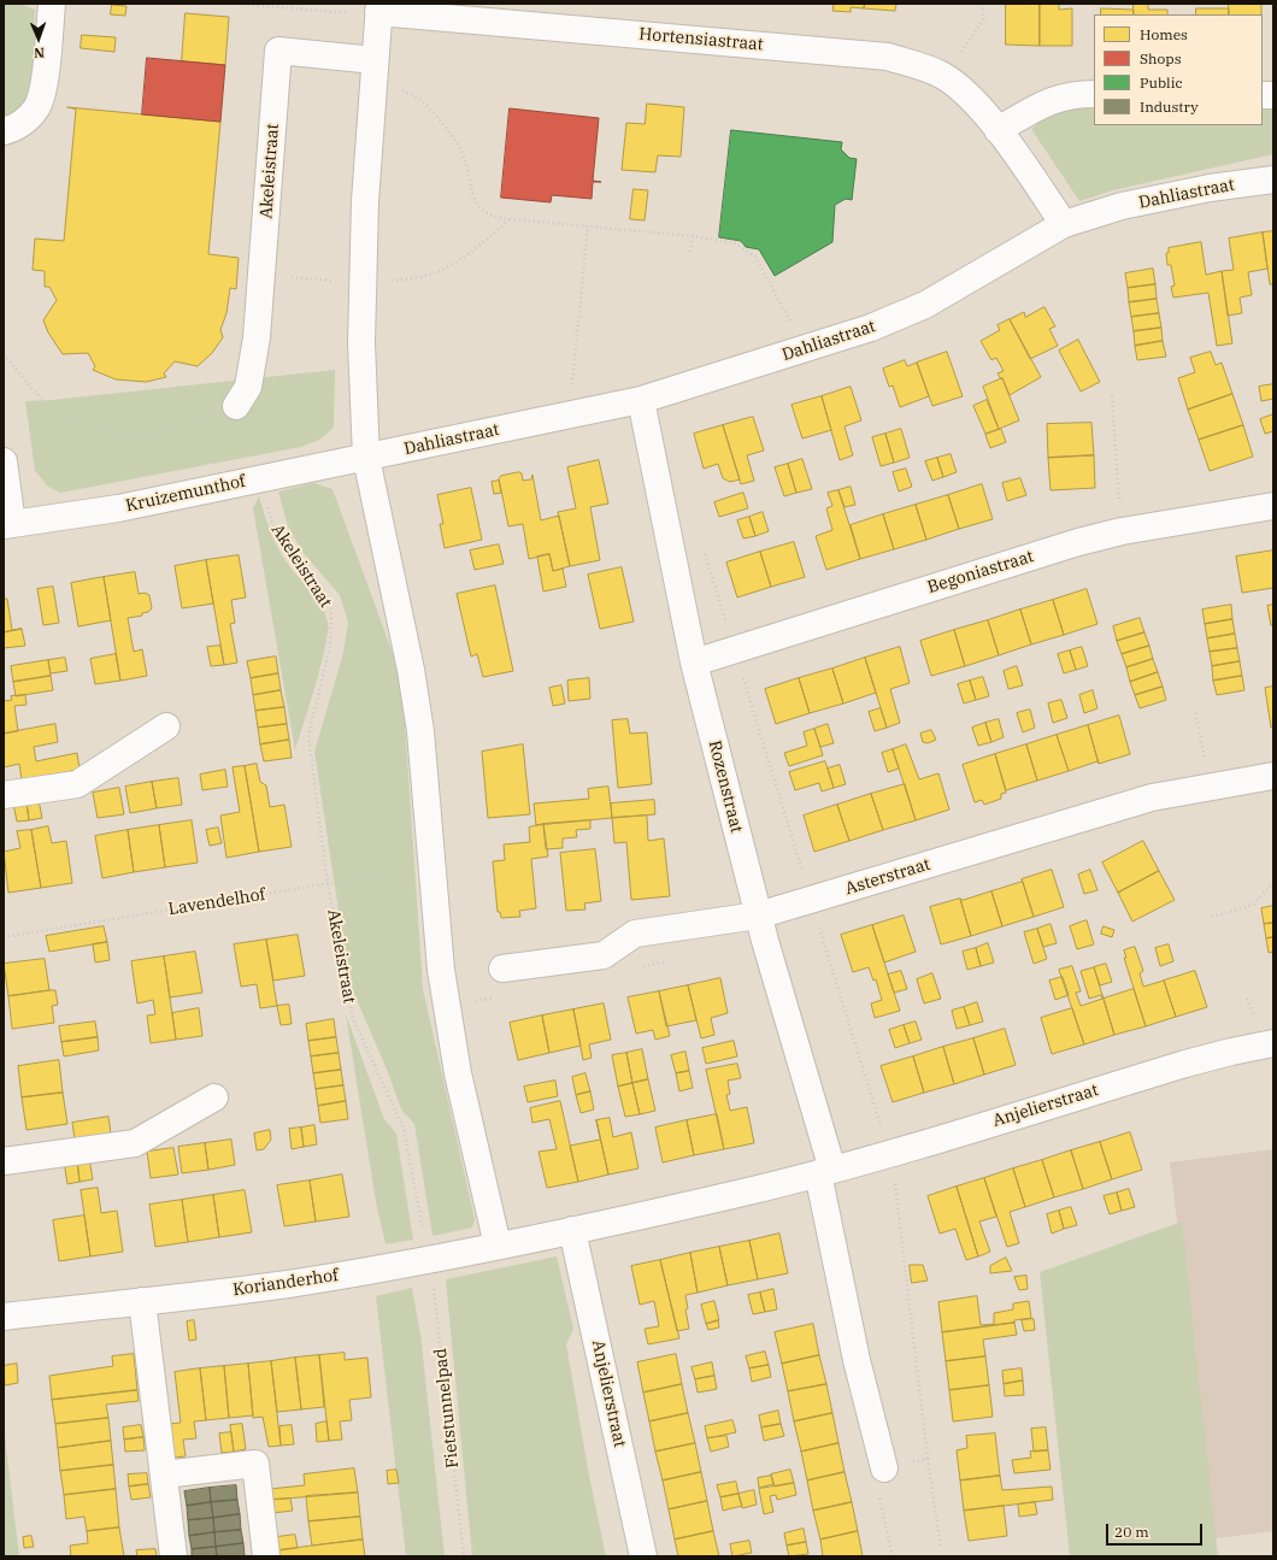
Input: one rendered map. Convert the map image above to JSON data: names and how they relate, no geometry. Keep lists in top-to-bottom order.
{
  "streets": {
    "street": [
      "Hortensiastraat",
      "Akeleistraat",
      "Dahliastraat",
      "Kruizemunthof",
      "Begoniastraat",
      "Rozenstraat",
      "Asterstraat",
      "Anjelierstraat",
      "Korianderhof"
    ],
    "path": ["Lavendelhof", "Fietstunnelpad"]
  },
  "crossings": [
    ["Hortensiastraat", "Dahliastraat"],
    ["Akeleistraat", "Kruizemunthof"],
    ["Akeleistraat", "Lavendelhof"],
    ["Akeleistraat", "Anjelierstraat"],
    ["Akeleistraat", "Korianderhof"],
    ["Akeleistraat", "Fietstunnelpad"],
    ["Dahliastraat", "Kruizemunthof"],
    ["Dahliastraat", "Rozenstraat"],
    ["Begoniastraat", "Rozenstraat"],
    ["Rozenstraat", "Asterstraat"],
    ["Rozenstraat", "Anjelierstraat"],
    ["Anjelierstraat", "Korianderhof"],
    ["Anjelierstraat", "Fietstunnelpad"],
    ["Korianderhof", "Fietstunnelpad"]
  ],
  "legend": [
    "Homes",
    "Shops",
    "Public",
    "Industry"
  ],
  "scale_bar": "20 m",
  "north": "bottom"
}
